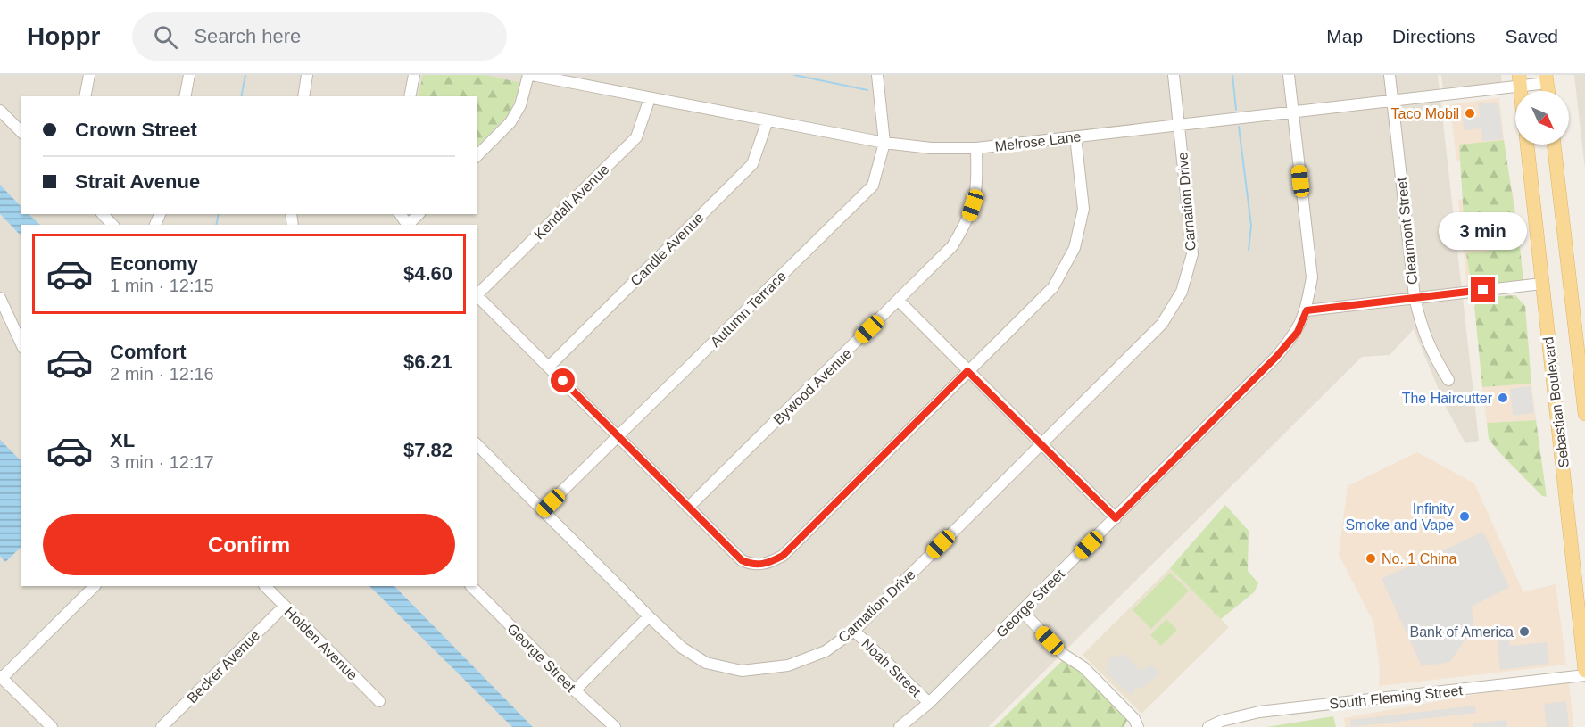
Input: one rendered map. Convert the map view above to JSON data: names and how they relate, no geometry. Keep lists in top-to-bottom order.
{
  "streets": {
    "main road": ["Sebastian Boulevard"],
    "street": [
      "Melrose Lane",
      "Kendall Avenue",
      "Carnation Drive",
      "Clearmont Street",
      "Candle Avenue",
      "Autumn Terrace",
      "Bywood Avenue",
      "George Street",
      "Holden Avenue",
      "Becker Avenue",
      "Noah Street",
      "South Fleming Street"
    ]
  },
  "crossings": [
    ["Melrose Lane", "Kendall Avenue"],
    ["Melrose Lane", "Carnation Drive"],
    ["Melrose Lane", "Clearmont Street"],
    ["Melrose Lane", "Candle Avenue"],
    ["Melrose Lane", "Autumn Terrace"],
    ["Melrose Lane", "Bywood Avenue"],
    ["Melrose Lane", "George Street"],
    ["Carnation Drive", "Autumn Terrace"],
    ["Carnation Drive", "Noah Street"],
    ["George Street", "Noah Street"],
    ["Holden Avenue", "Becker Avenue"]
  ],
  "places": [
    "Taco Mobil",
    "The Haircutter",
    "Infinity Smoke and Vape",
    "No. 1 China",
    "Bank of America"
  ],
  "north": "bottom right",
  "page": {
    "header": "Hoppr",
    "search": "Search here",
    "nav": ["Map", "Directions", "Saved"],
    "banner": ["Crown Street", "Strait Avenue"],
    "bubble": "3 min",
    "list": [
      {
        "name": "Economy",
        "note": "1 min · 12:15",
        "value": "$4.60"
      },
      {
        "name": "Comfort",
        "note": "2 min · 12:16",
        "value": "$6.21"
      },
      {
        "name": "XL",
        "note": "3 min · 12:17",
        "value": "$7.82"
      }
    ],
    "buttons": "Confirm"
  }
}
